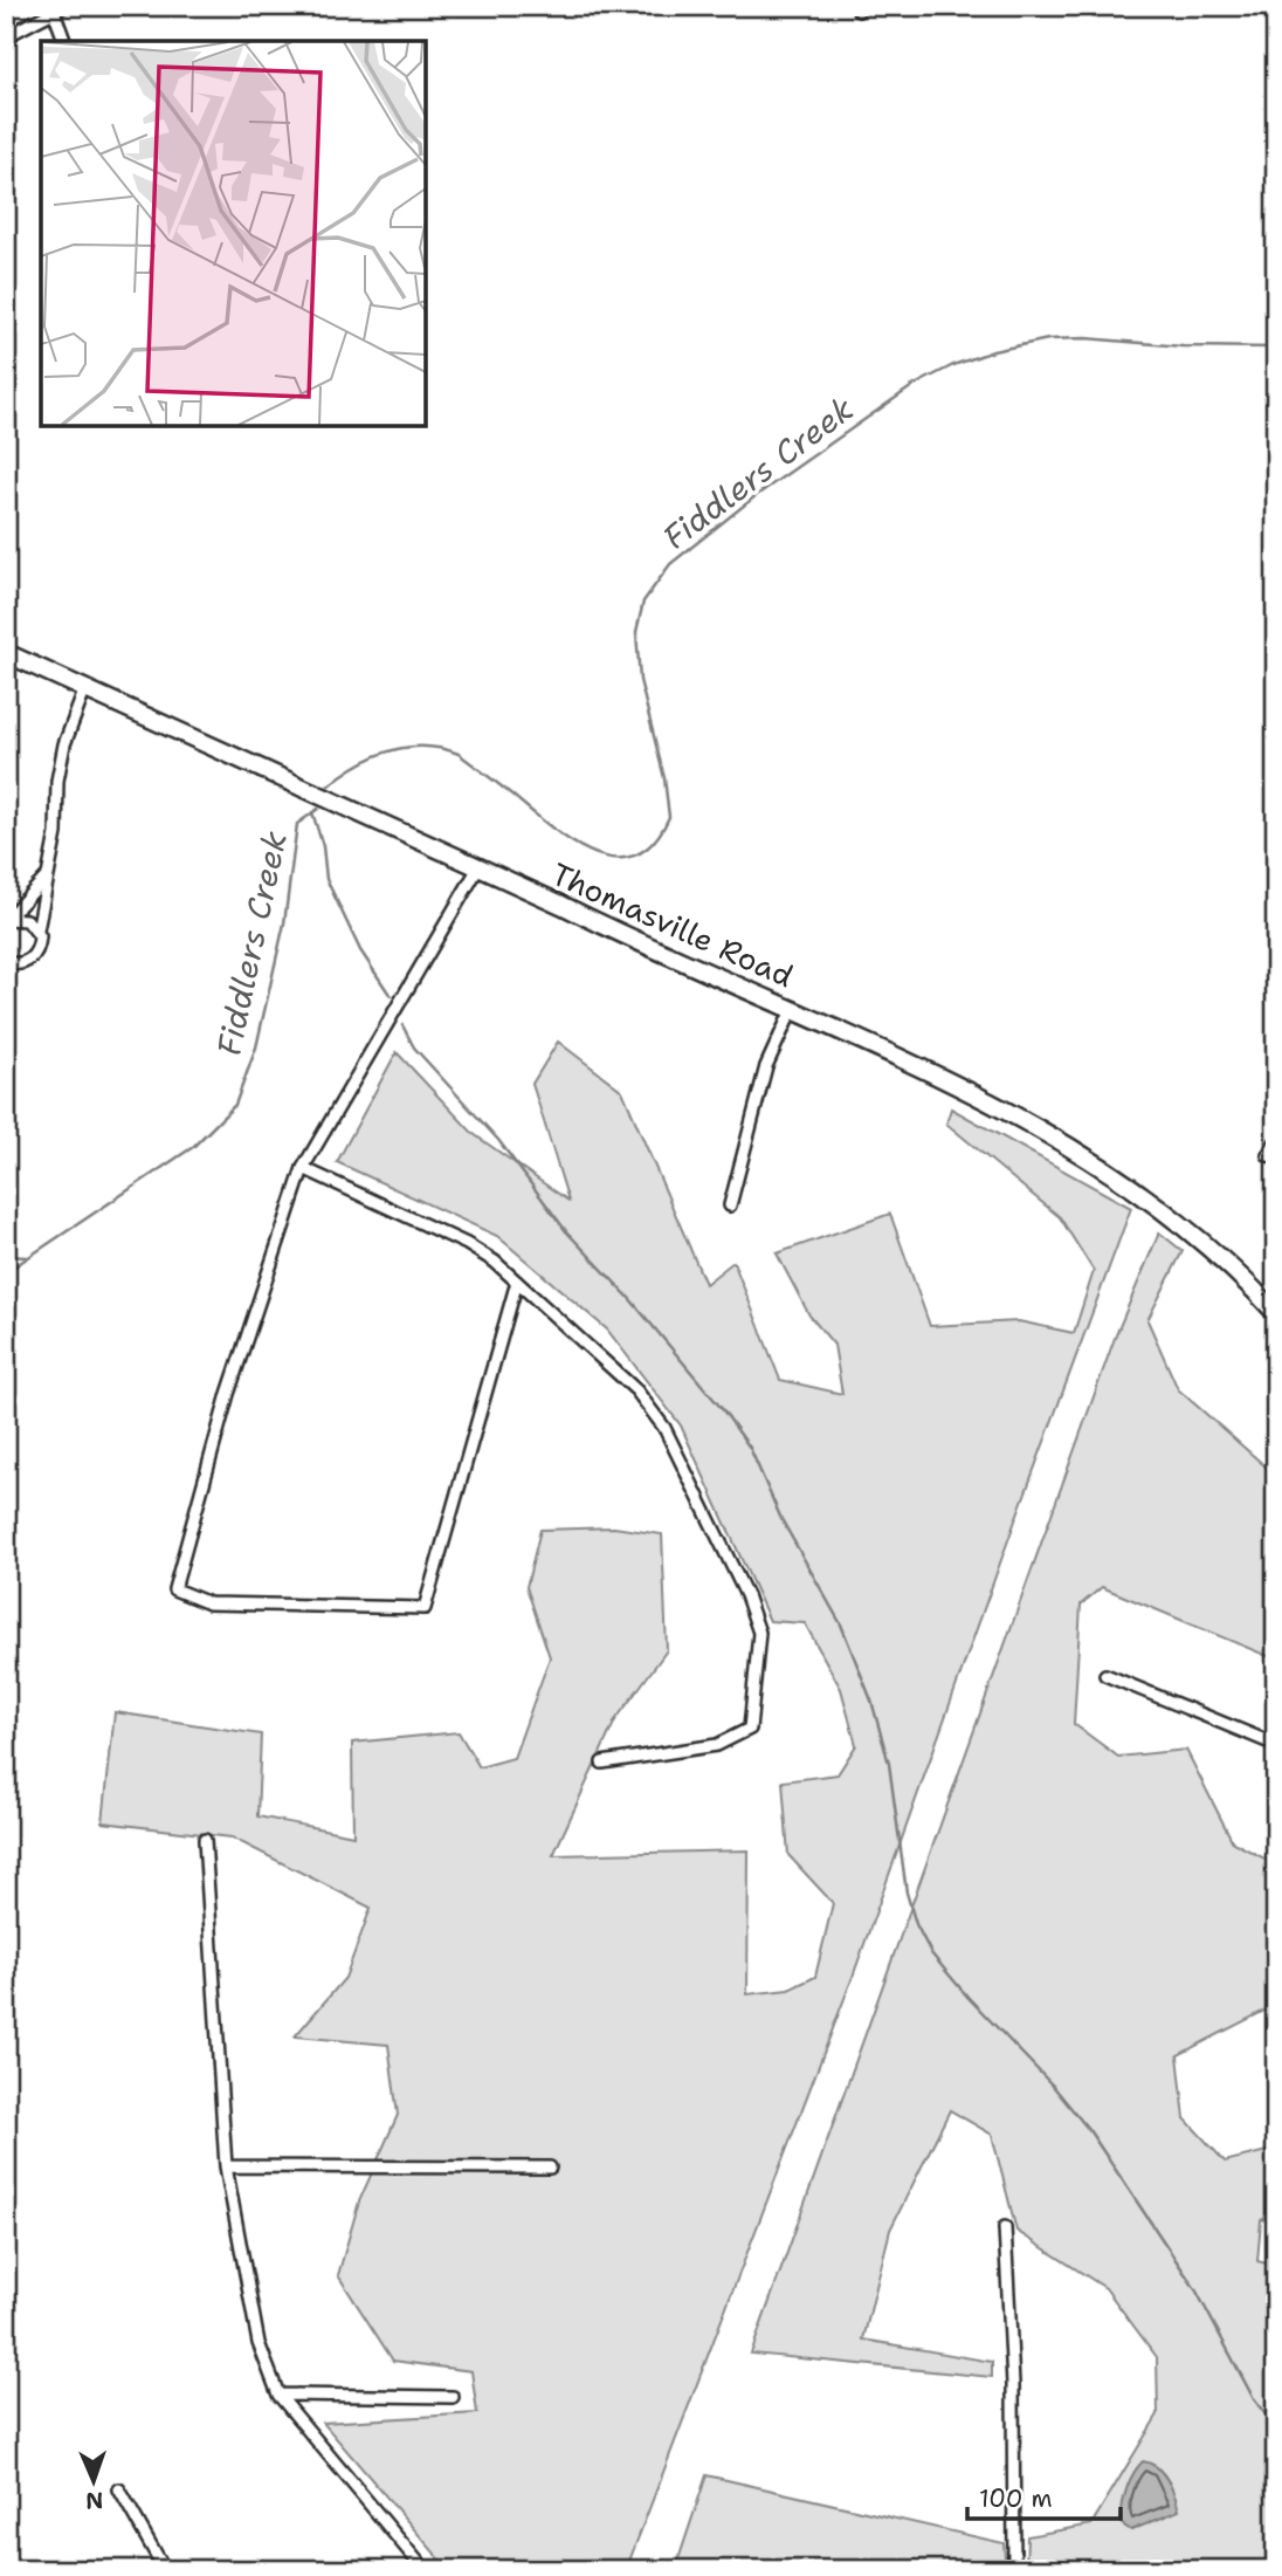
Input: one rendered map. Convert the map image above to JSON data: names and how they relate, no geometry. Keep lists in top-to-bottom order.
{
  "streets": {
    "main road": ["Thomasville Road"]
  },
  "water": ["Fiddlers Creek"],
  "scale_bar": "100 m",
  "north": "bottom"
}
